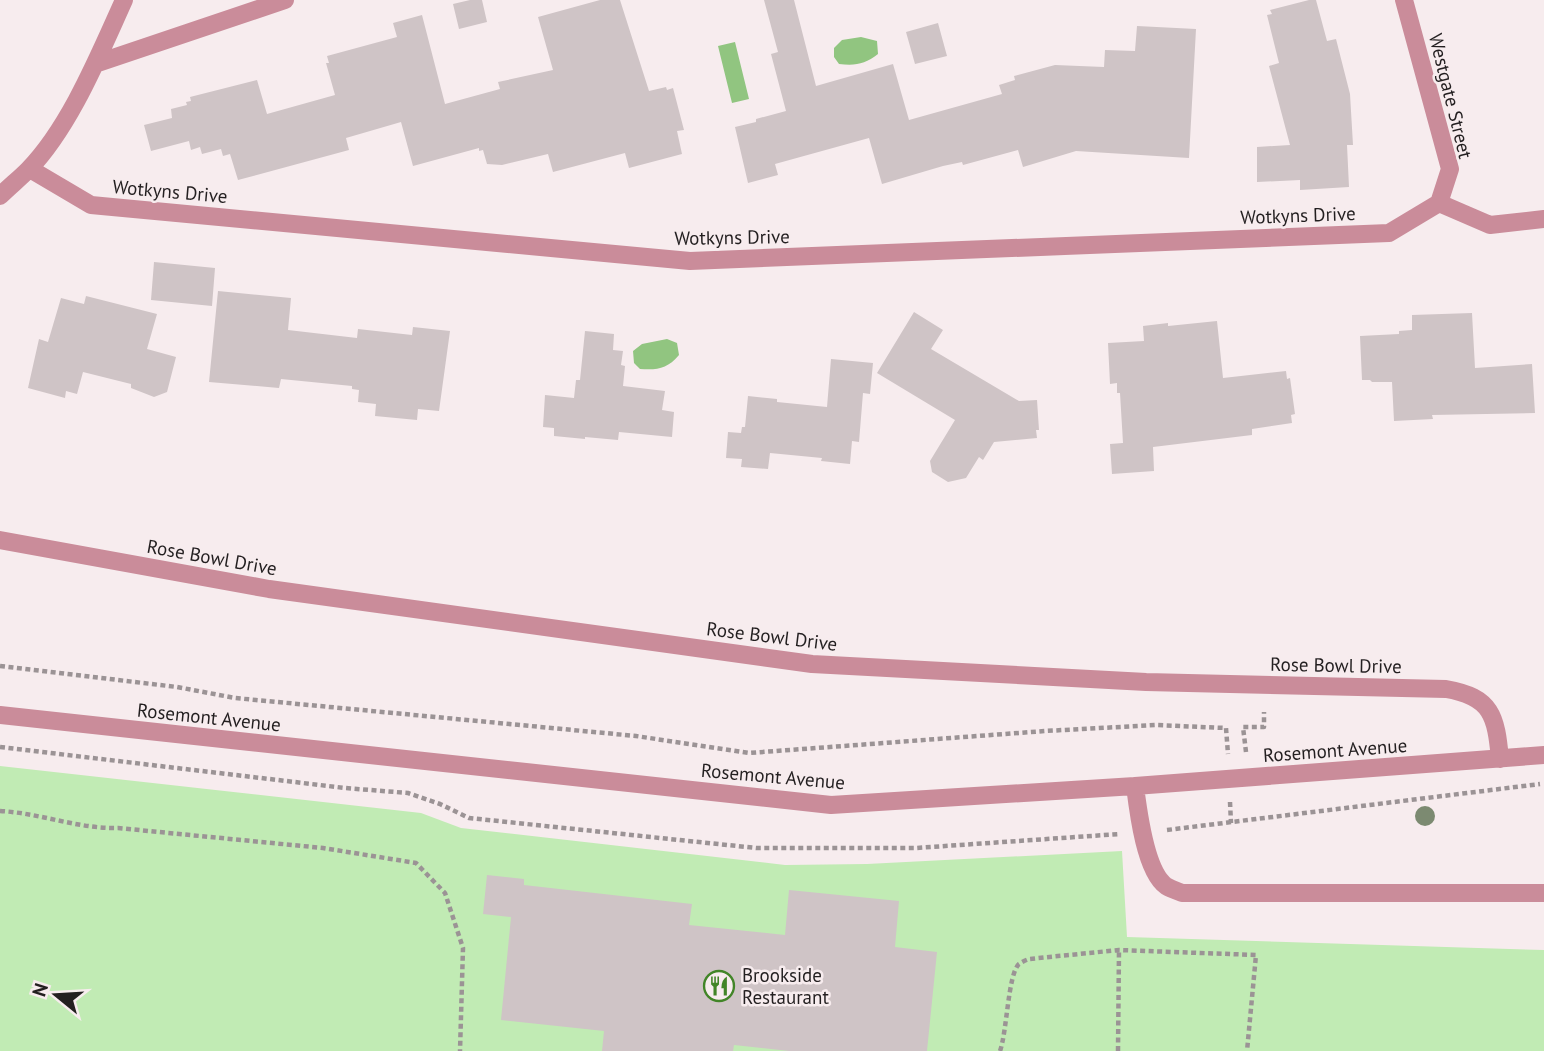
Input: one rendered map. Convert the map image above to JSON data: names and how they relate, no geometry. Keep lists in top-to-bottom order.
{
  "streets": {
    "street": [
      "Westgate Street",
      "Wotkyns Drive",
      "Rose Bowl Drive",
      "Rosemont Avenue"
    ]
  },
  "crossings": [
    ["Westgate Street", "Wotkyns Drive"],
    ["Rose Bowl Drive", "Rosemont Avenue"]
  ],
  "places": {
    "restaurant": ["Brookside Restaurant"]
  },
  "north": "left"
}
